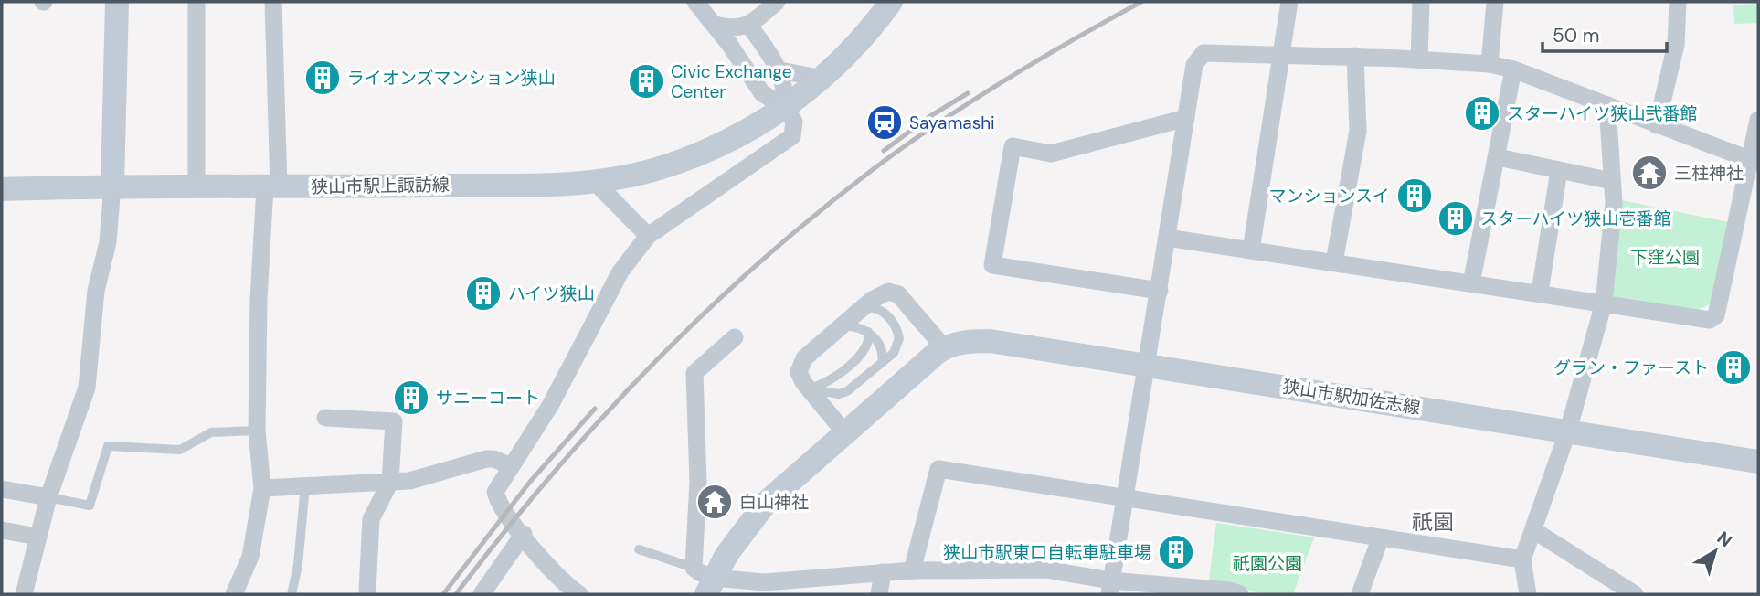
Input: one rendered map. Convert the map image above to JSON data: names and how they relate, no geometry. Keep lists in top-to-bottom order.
{
  "streets": {
    "street": ["狭山市駅上諏訪線", "狭山市駅加佐志線"]
  },
  "districts": ["祇園"],
  "parks": ["下窪公園", "祇園公園"],
  "places": {
    "building": [
      "ライオンズマンション狭山",
      "Civic Exchange Center",
      "スターハイツ狭山弐番館",
      "マンションスイ",
      "スターハイツ狭山壱番館",
      "ハイツ狭山",
      "グラン・ファースト",
      "サニーコート",
      "狭山市駅東口自転車駐車場"
    ],
    "station": ["Sayamashi"],
    "temple": ["三柱神社", "白山神社"]
  },
  "scale_bar": "50 m",
  "north": "top right"
}
